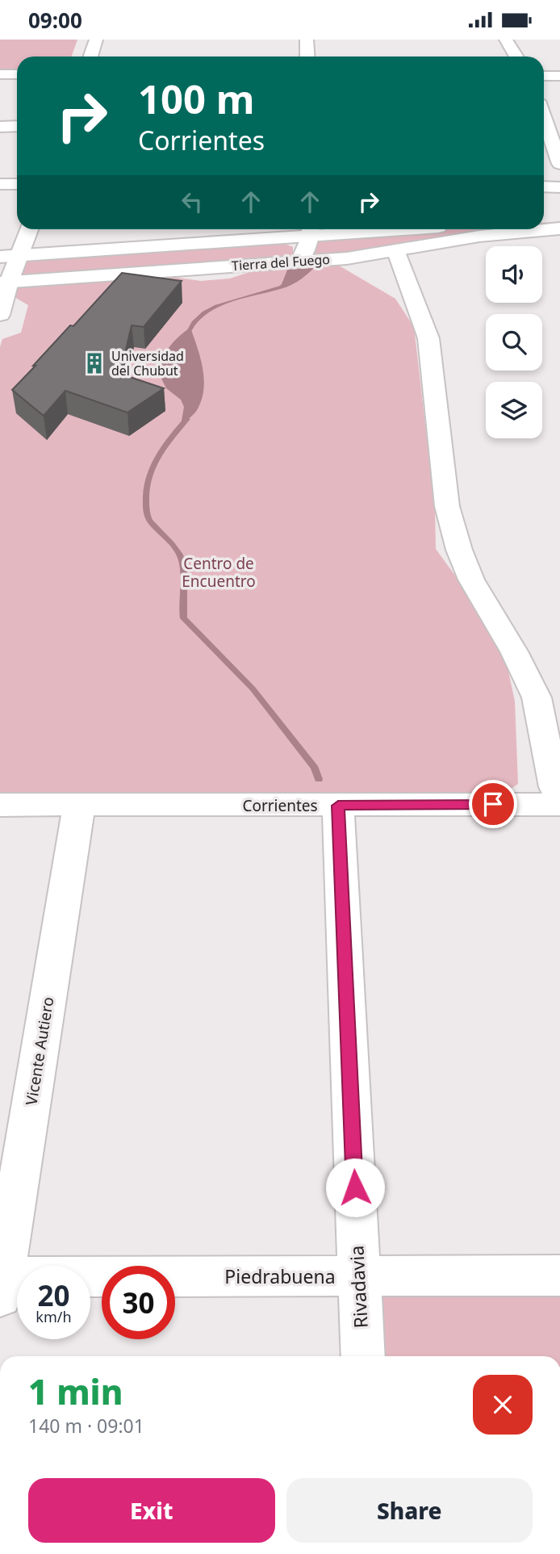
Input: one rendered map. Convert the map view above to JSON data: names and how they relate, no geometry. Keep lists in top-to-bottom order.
{
  "streets": {
    "street": [
      "Tierra del Fuego",
      "Corrientes",
      "Vicente Autiero",
      "Piedrabuena",
      "Rivadavia"
    ]
  },
  "crossings": [
    ["Corrientes", "Vicente Autiero"],
    ["Corrientes", "Rivadavia"],
    ["Vicente Autiero", "Piedrabuena"],
    ["Piedrabuena", "Rivadavia"]
  ],
  "parks": ["Centro de Encuentro"],
  "places": {
    "building": ["Universidad del Chubut"]
  },
  "page": {
    "status": "09:00",
    "turn": ["100 m", "Corrientes"],
    "speed": "20 km/h",
    "limit": "30",
    "heading": ["1 min", "140 m · 09:01"],
    "buttons": ["Exit", "Share"]
  }
}
